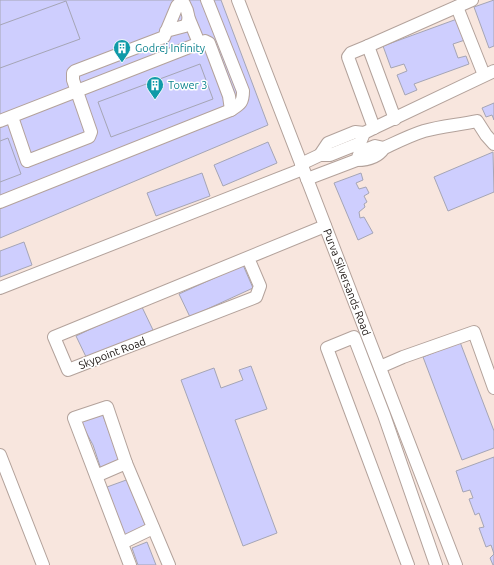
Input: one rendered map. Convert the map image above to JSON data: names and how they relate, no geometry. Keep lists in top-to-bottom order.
{
  "streets": {
    "street": ["Purva Silversands Road", "Skypoint Road"]
  },
  "crossings": [
    ["Purva Silversands Road", "Skypoint Road"]
  ],
  "places": {
    "building": ["Godrej Infinity", "Tower 3"]
  }
}
